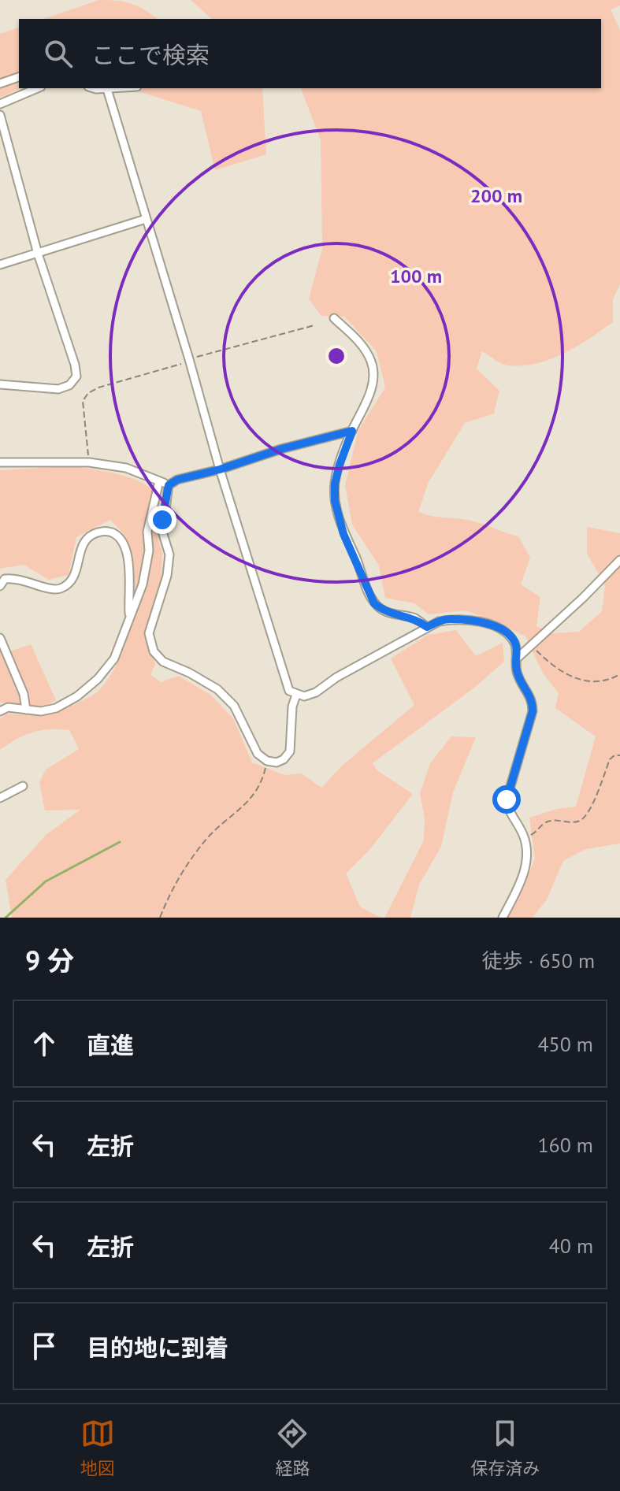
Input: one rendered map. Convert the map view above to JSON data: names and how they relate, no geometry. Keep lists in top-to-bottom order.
{
  "page": {
    "search": "ここで検索",
    "heading": ["9 分", "徒歩 · 650 m"],
    "list": [
      ["直進", "450 m"],
      ["左折", "160 m"],
      ["左折", "40 m"],
      "目的地に到着"
    ],
    "nav": ["地図", "経路", "保存済み"]
  },
  "rings": ["200 m", "100 m"]
}
